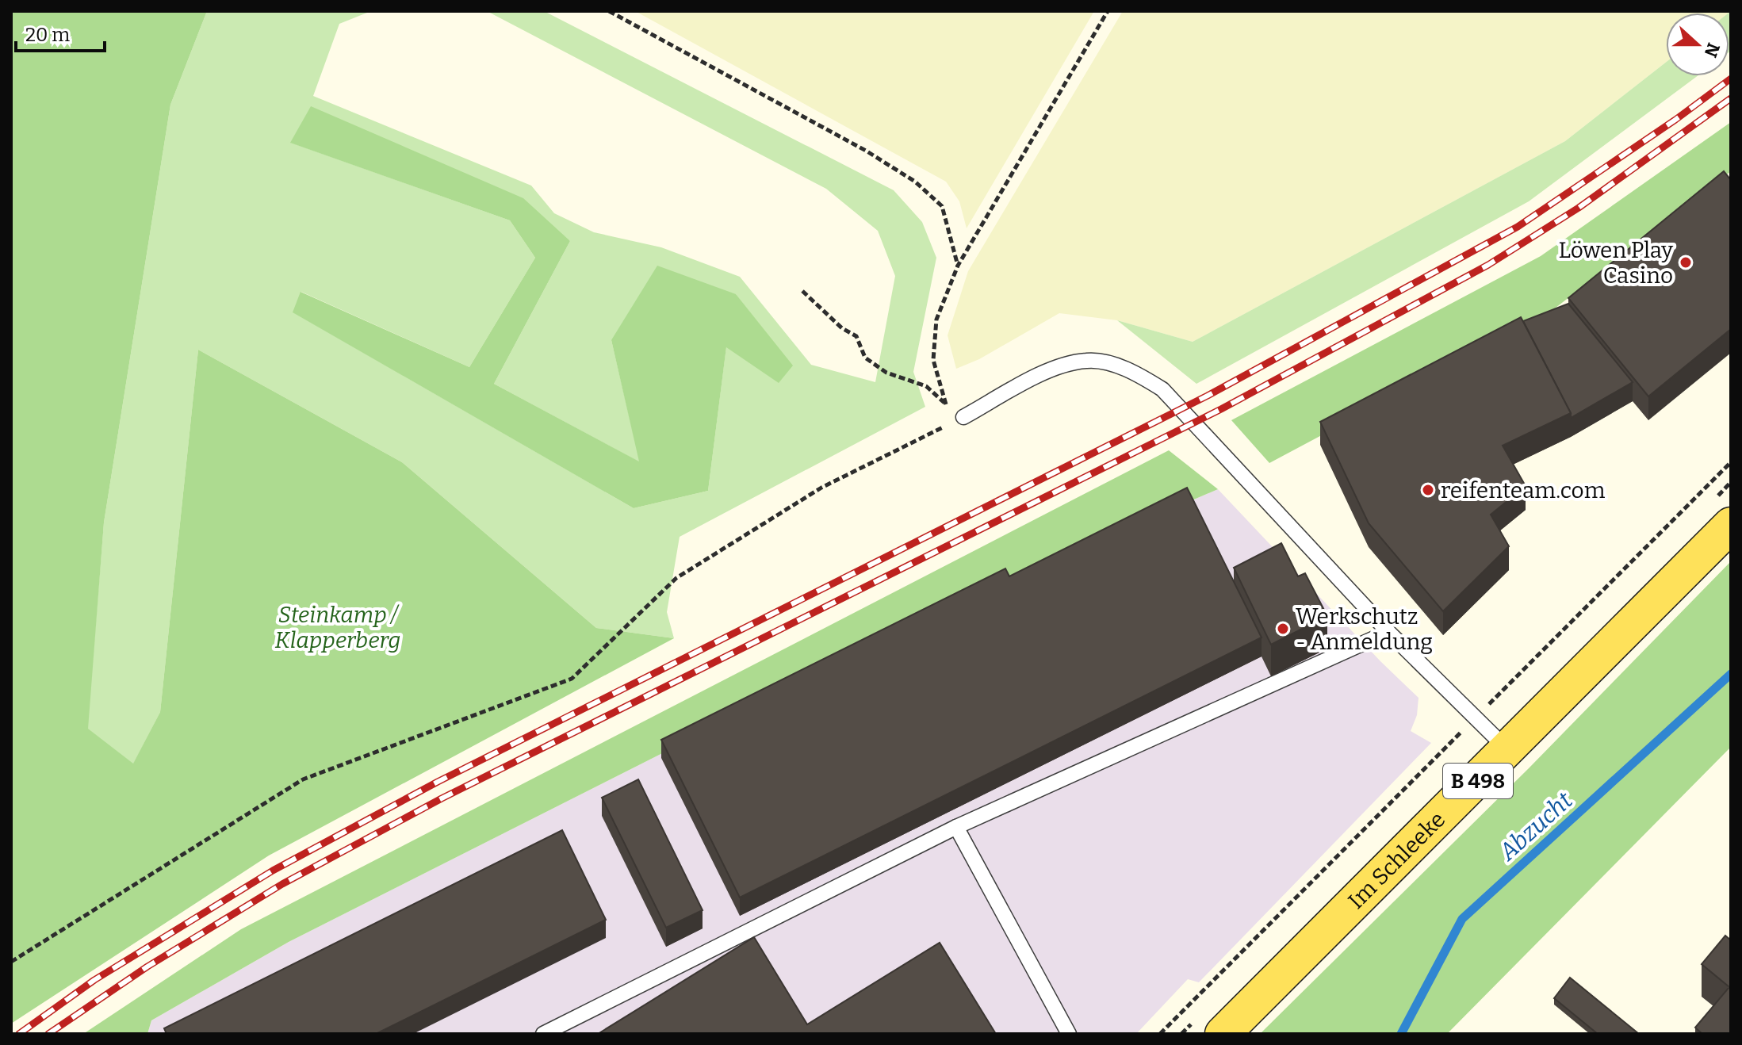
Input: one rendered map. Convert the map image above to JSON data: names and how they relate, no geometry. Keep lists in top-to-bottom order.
{
  "streets": {
    "main road": ["B 498", "Im Schleeke"]
  },
  "water": ["Abzucht"],
  "parks": ["Steinkamp / Klapperberg"],
  "places": ["Löwen Play Casino", "reifenteam.com", "Werkschutz - Anmeldung"],
  "scale_bar": "20 m",
  "north": "right"
}
